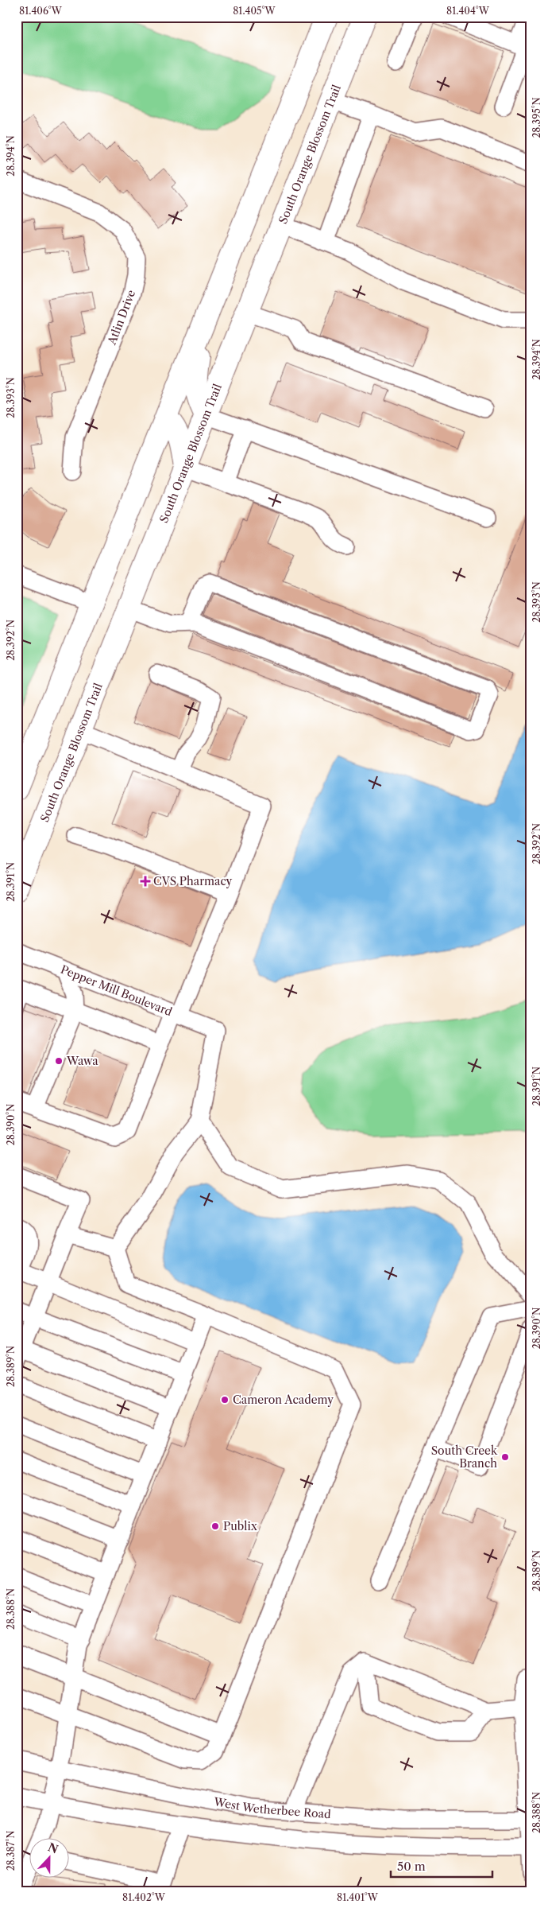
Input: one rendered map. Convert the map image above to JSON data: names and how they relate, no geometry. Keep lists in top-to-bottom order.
{
  "streets": {
    "main road": ["South Orange Blossom Trail"],
    "street": ["Atlin Drive", "Pepper Mill Boulevard", "West Wetherbee Road"]
  },
  "places": {
    "health": ["CVS Pharmacy"],
    "other": [
      "Wawa",
      "Cameron Academy",
      "South Creek Branch",
      "Publix"
    ]
  },
  "scale_bar": "50 m",
  "north": "top",
  "coordinates": [
    "81.406°W",
    "81.405°W",
    "81.404°W",
    "28.395°N",
    "28.394°N",
    "28.393°N",
    "28.392°N",
    "28.391°N",
    "28.390°N",
    "28.389°N",
    "28.388°N",
    "28.387°N",
    "81.402°W",
    "81.401°W"
  ]
}
